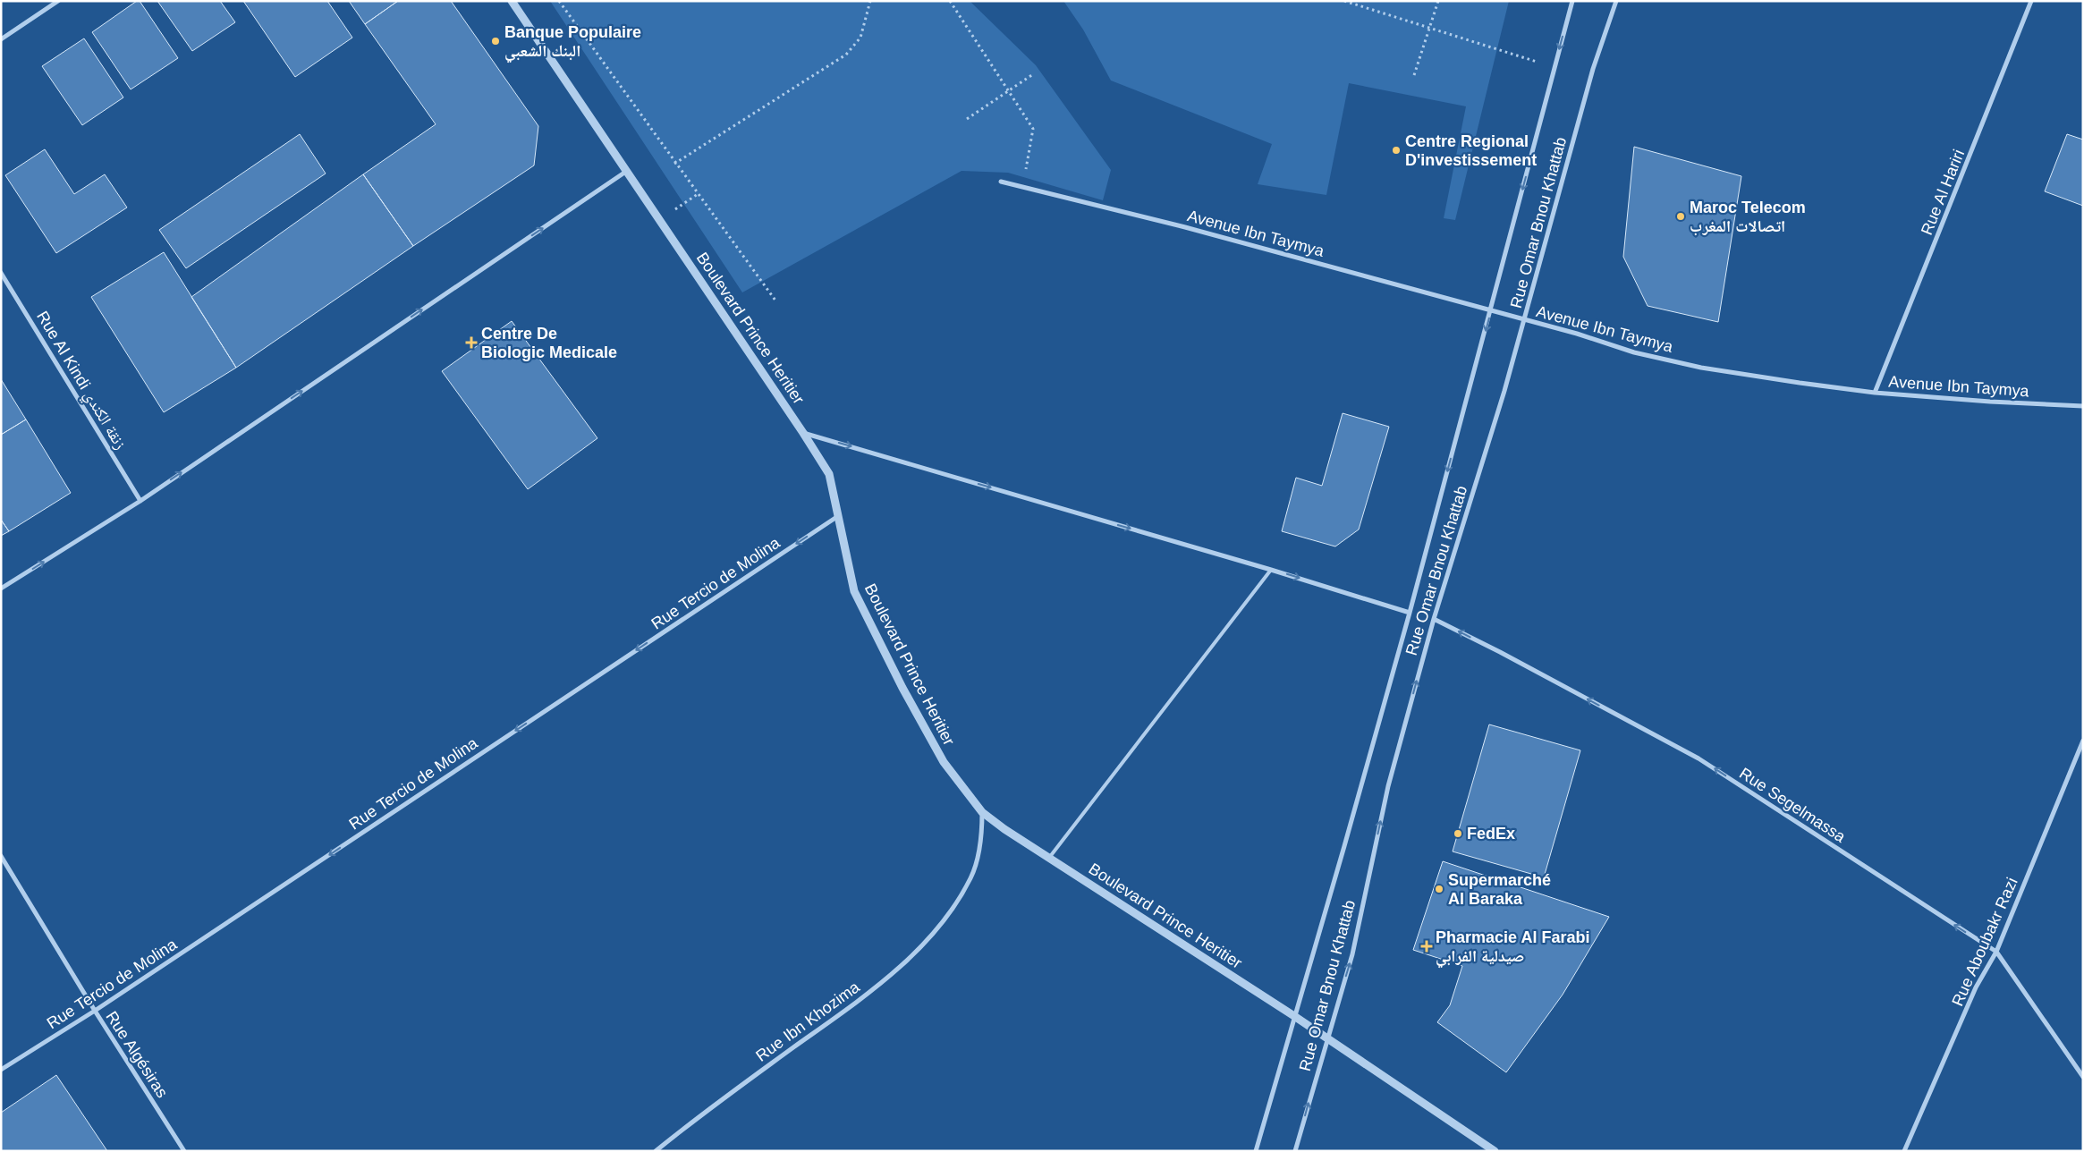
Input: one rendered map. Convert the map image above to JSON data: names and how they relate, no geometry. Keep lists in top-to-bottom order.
{
  "streets": {
    "street": [
      "Rue Al Hariri",
      "Rue Omar Bnou Khattab",
      "Avenue Ibn Taymya",
      "Boulevard Prince Heritier",
      "Rue Al Kindi زنقة الكندي",
      "Rue Tercio de Molina",
      "Rue Segelmassa",
      "Rue Aboubakr Razi",
      "Rue Ibn Khozima",
      "Rue Algésiras"
    ]
  },
  "crossings": [
    ["Rue Al Hariri", "Avenue Ibn Taymya"],
    ["Rue Omar Bnou Khattab", "Avenue Ibn Taymya"],
    ["Rue Omar Bnou Khattab", "Boulevard Prince Heritier"],
    ["Rue Omar Bnou Khattab", "Rue Segelmassa"],
    ["Boulevard Prince Heritier", "Rue Tercio de Molina"],
    ["Boulevard Prince Heritier", "Rue Ibn Khozima"],
    ["Rue Tercio de Molina", "Rue Algésiras"],
    ["Rue Segelmassa", "Rue Aboubakr Razi"]
  ],
  "one_way": ["Rue Tercio de Molina", "Rue Segelmassa"],
  "places": {
    "other": [
      "Banque Populaire البنك الشعبي",
      "Centre Regional D'investissement",
      "Maroc Telecom اتصالات المغرب",
      "FedEx",
      "Supermarché Al Baraka"
    ],
    "health": ["Centre De Biologic Medicale", "Pharmacie Al Farabi صيدلية الفرابي"]
  }
}
